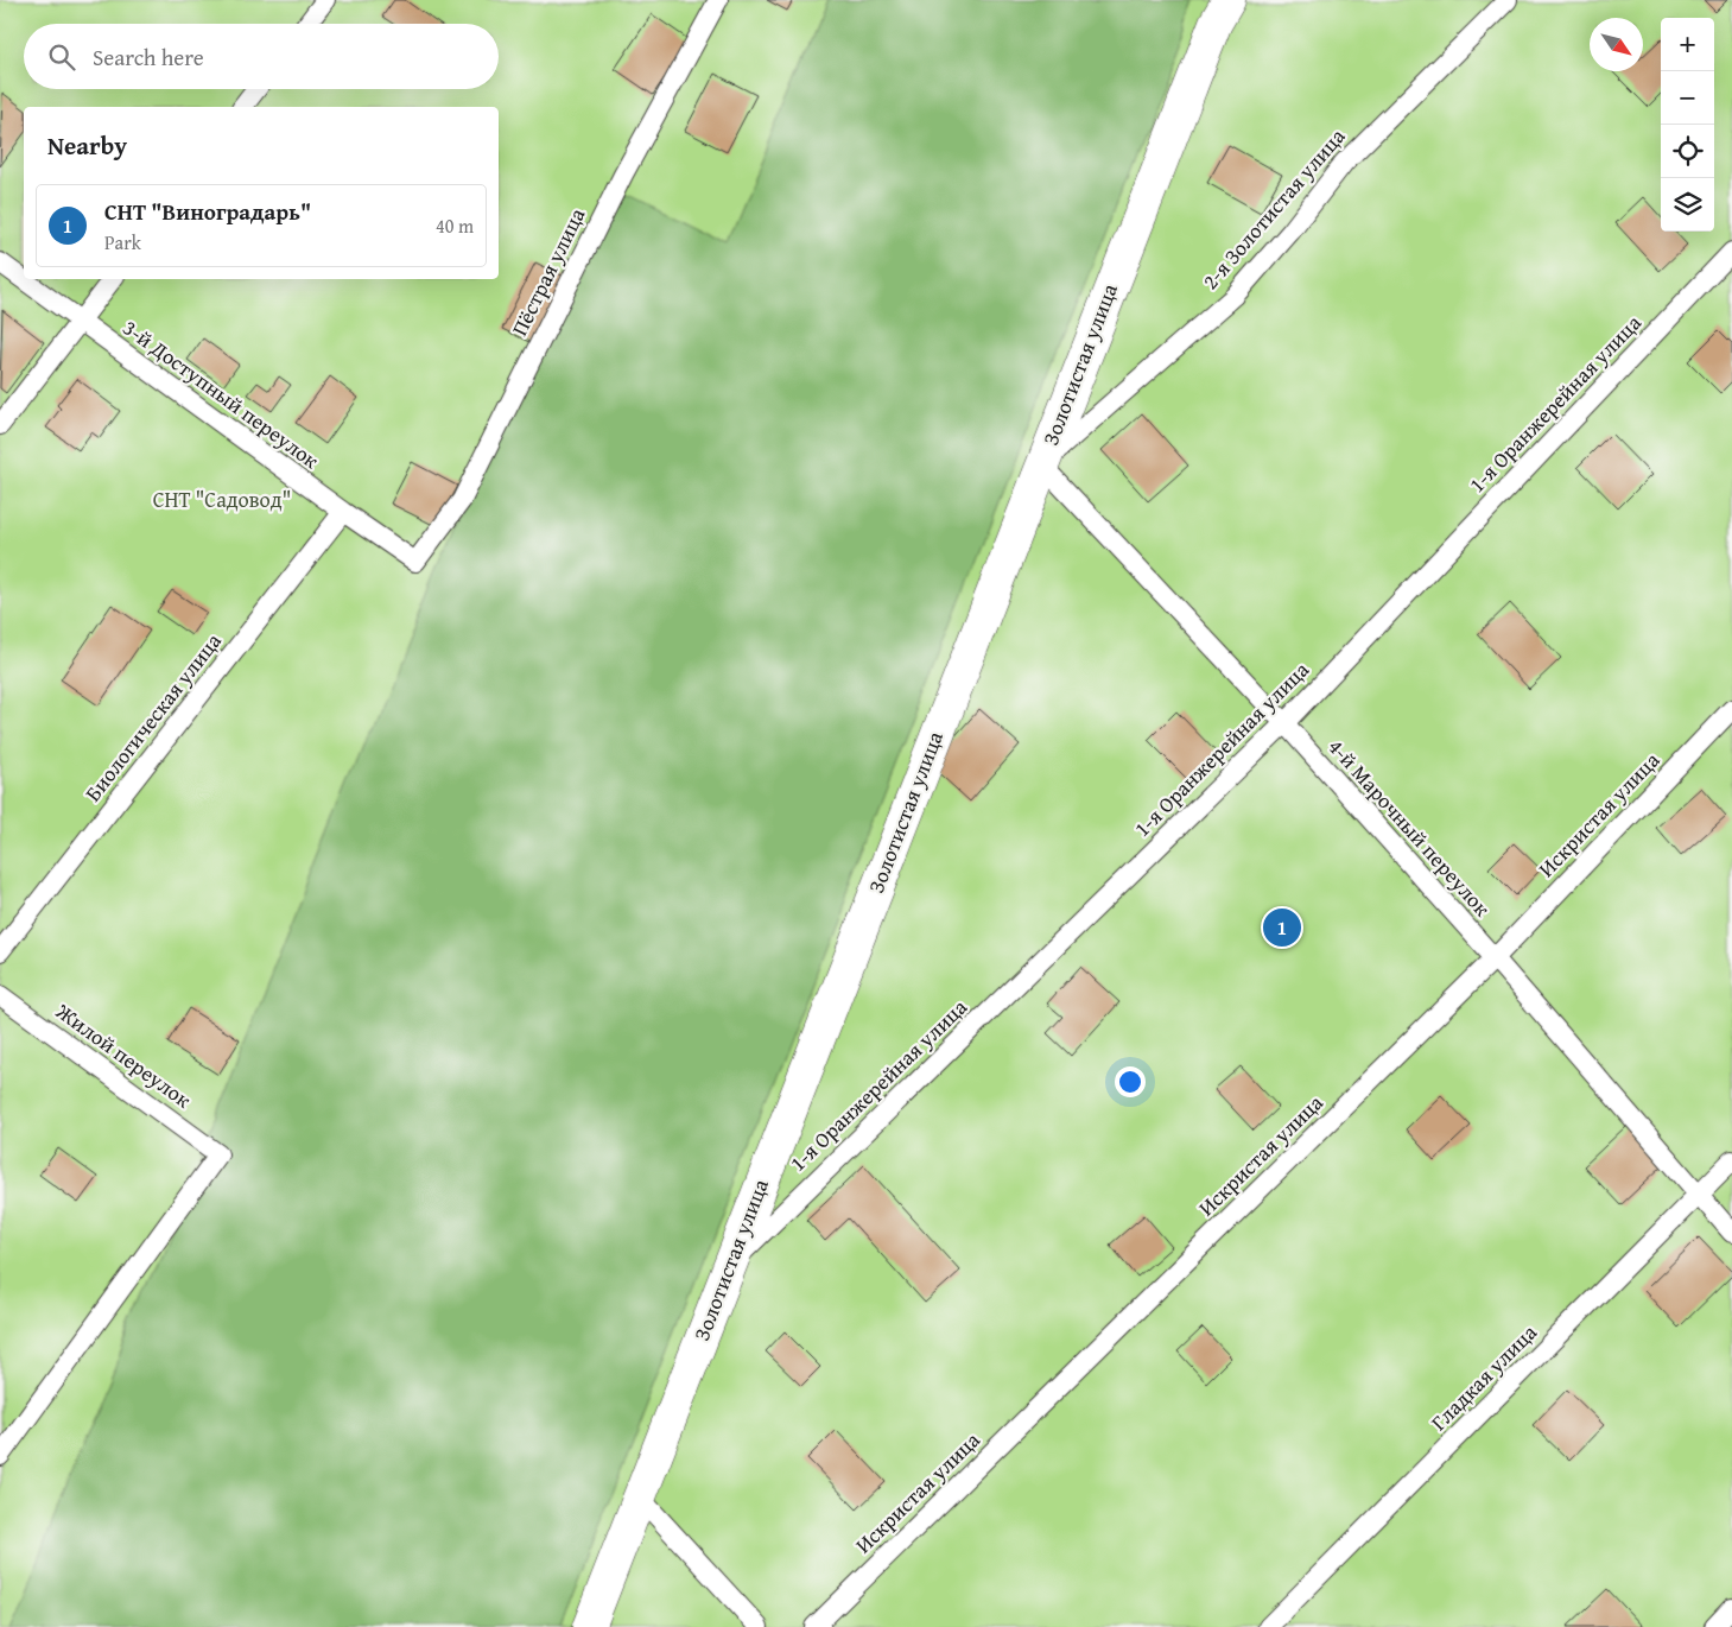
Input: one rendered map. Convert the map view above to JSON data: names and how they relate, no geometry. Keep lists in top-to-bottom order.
{
  "streets": {
    "street": ["Золотистая улица"],
    "lane": [
      "2-я Золотистая улица",
      "Пёстрая улица",
      "3-й Доступный переулок",
      "1-я Оранжерейная улица",
      "Биологическая улица",
      "Искристая улица",
      "4-й Марочный переулок",
      "Жилой переулок",
      "Гладкая улица"
    ]
  },
  "crossings": [
    ["2-я Золотистая улица", "Золотистая улица"],
    ["2-я Золотистая улица", "4-й Марочный переулок"],
    ["Пёстрая улица", "3-й Доступный переулок"],
    ["Золотистая улица", "1-я Оранжерейная улица"],
    ["Золотистая улица", "4-й Марочный переулок"],
    ["3-й Доступный переулок", "Биологическая улица"],
    ["1-я Оранжерейная улица", "4-й Марочный переулок"],
    ["Искристая улица", "4-й Марочный переулок"],
    ["4-й Марочный переулок", "Гладкая улица"]
  ],
  "parks": ["СНТ \"Садовод\""],
  "north": "bottom right",
  "page": {
    "map_buttons": ["+", "−"],
    "search": "Search here",
    "heading": "Nearby",
    "list": [
      {
        "mark": "1",
        "name": "СНТ \"Виноградарь\"",
        "note": "Park",
        "value": "40 m"
      }
    ],
    "pins": "1"
  }
}
